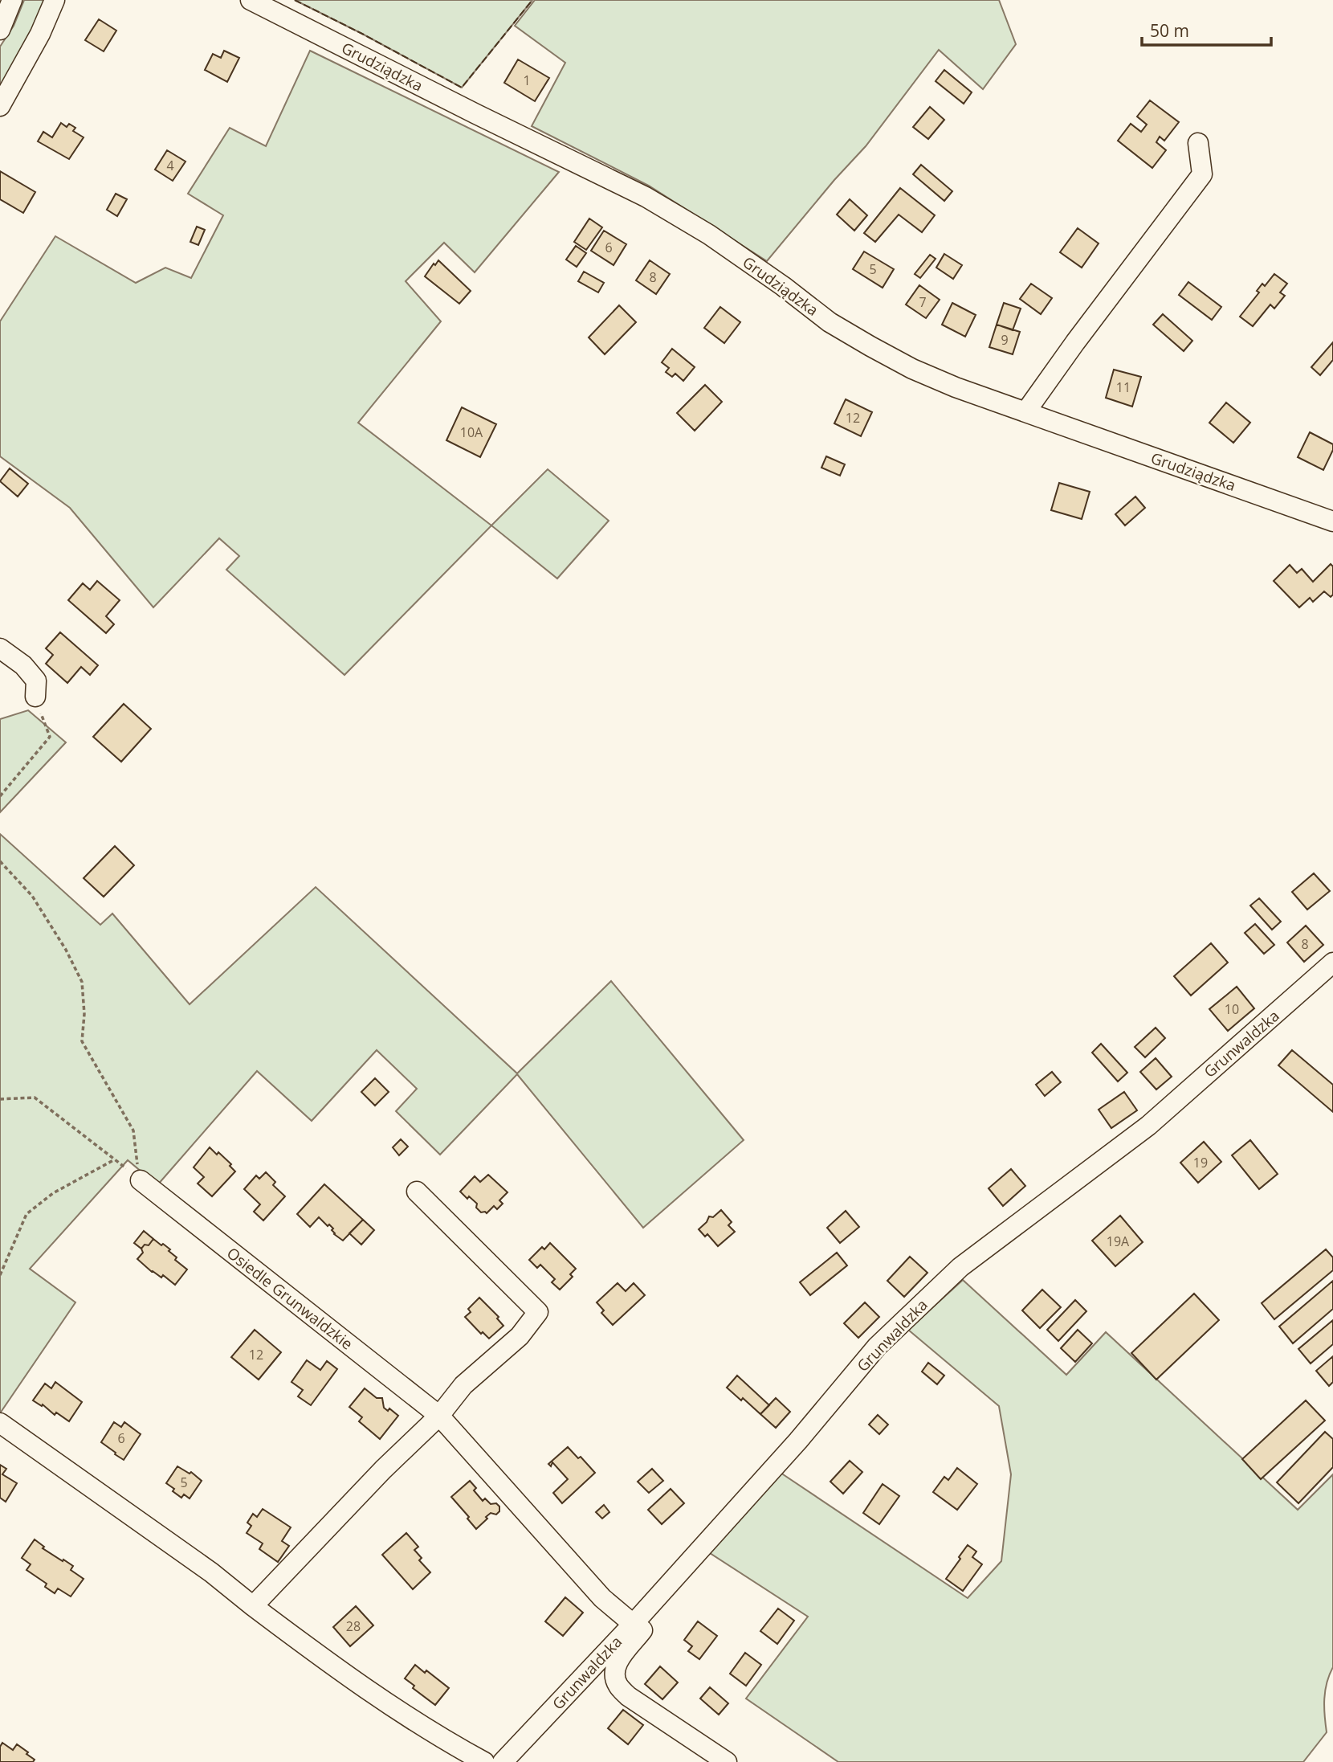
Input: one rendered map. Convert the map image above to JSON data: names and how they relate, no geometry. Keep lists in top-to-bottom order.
{
  "streets": {
    "street": ["Grudziądzka", "Grunwaldzka", "Osiedle Grunwaldzkie"]
  },
  "crossings": [
    ["Grunwaldzka", "Osiedle Grunwaldzkie"]
  ],
  "house_numbers": [
    "1",
    "4",
    "6",
    "5",
    "8",
    "7",
    "9",
    "11",
    "12",
    "10A",
    "8",
    "10",
    "19",
    "19A",
    "12",
    "6",
    "5",
    "28"
  ],
  "scale_bar": "50 m"
}
